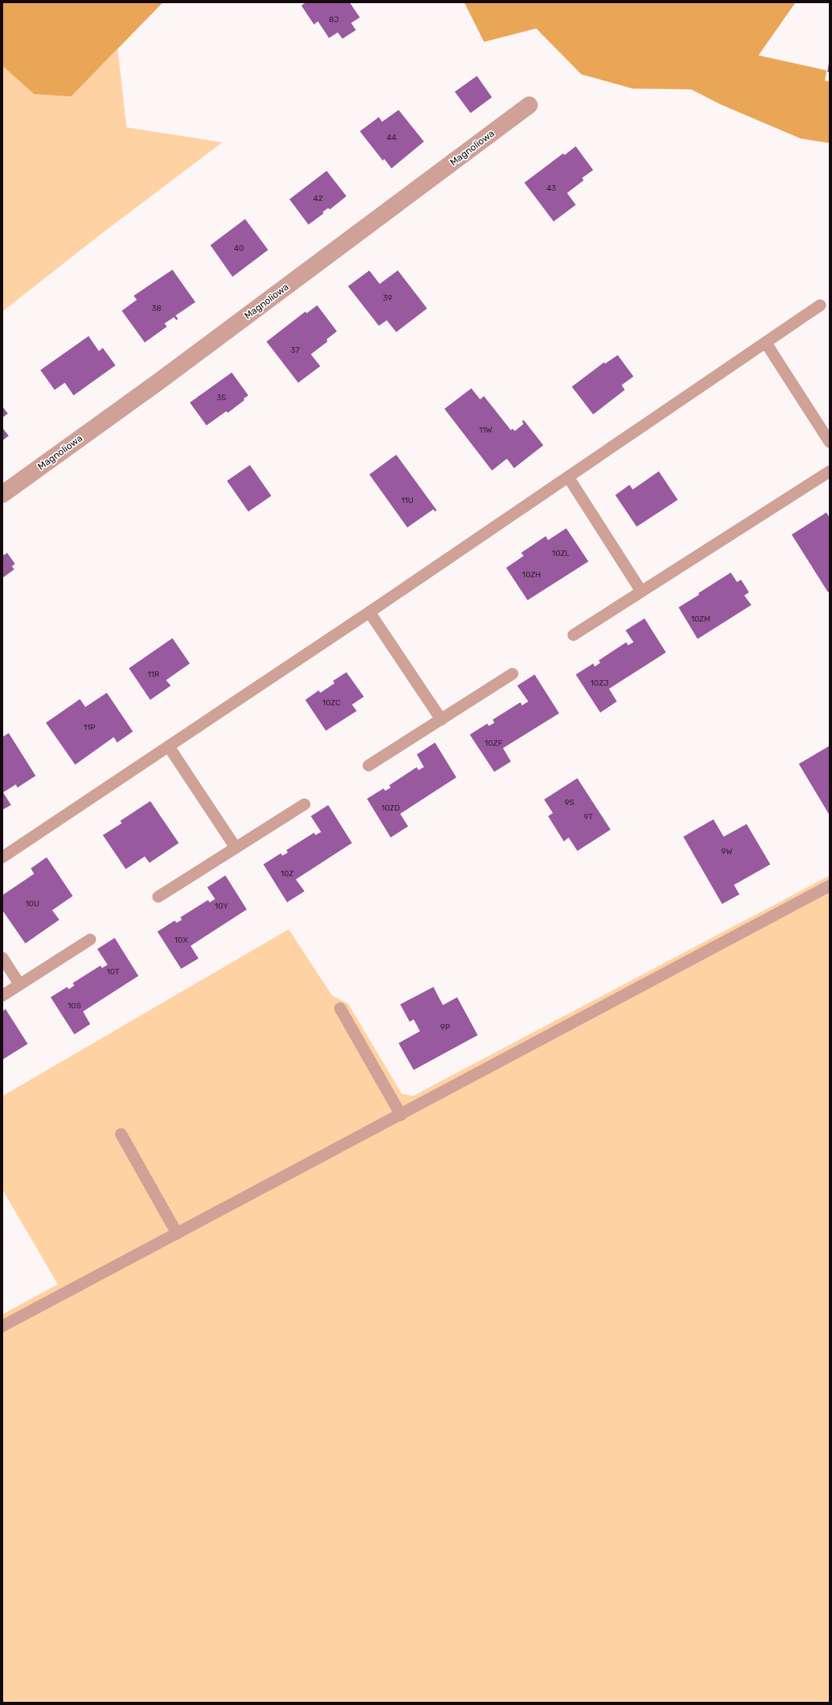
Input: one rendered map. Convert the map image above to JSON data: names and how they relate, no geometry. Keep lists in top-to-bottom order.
{
  "streets": {
    "street": ["Magnoliowa"]
  },
  "house_numbers": [
    "8J",
    "44",
    "43",
    "42",
    "40",
    "39",
    "38",
    "37",
    "35",
    "11W",
    "11U",
    "10ZL",
    "10ZH",
    "10ZM",
    "11R",
    "10ZJ",
    "10ZC",
    "11P",
    "10ZF",
    "9S",
    "10ZD",
    "9T",
    "9W",
    "10Z",
    "10U",
    "10Y",
    "10X",
    "10T",
    "10S",
    "9P"
  ]
}
